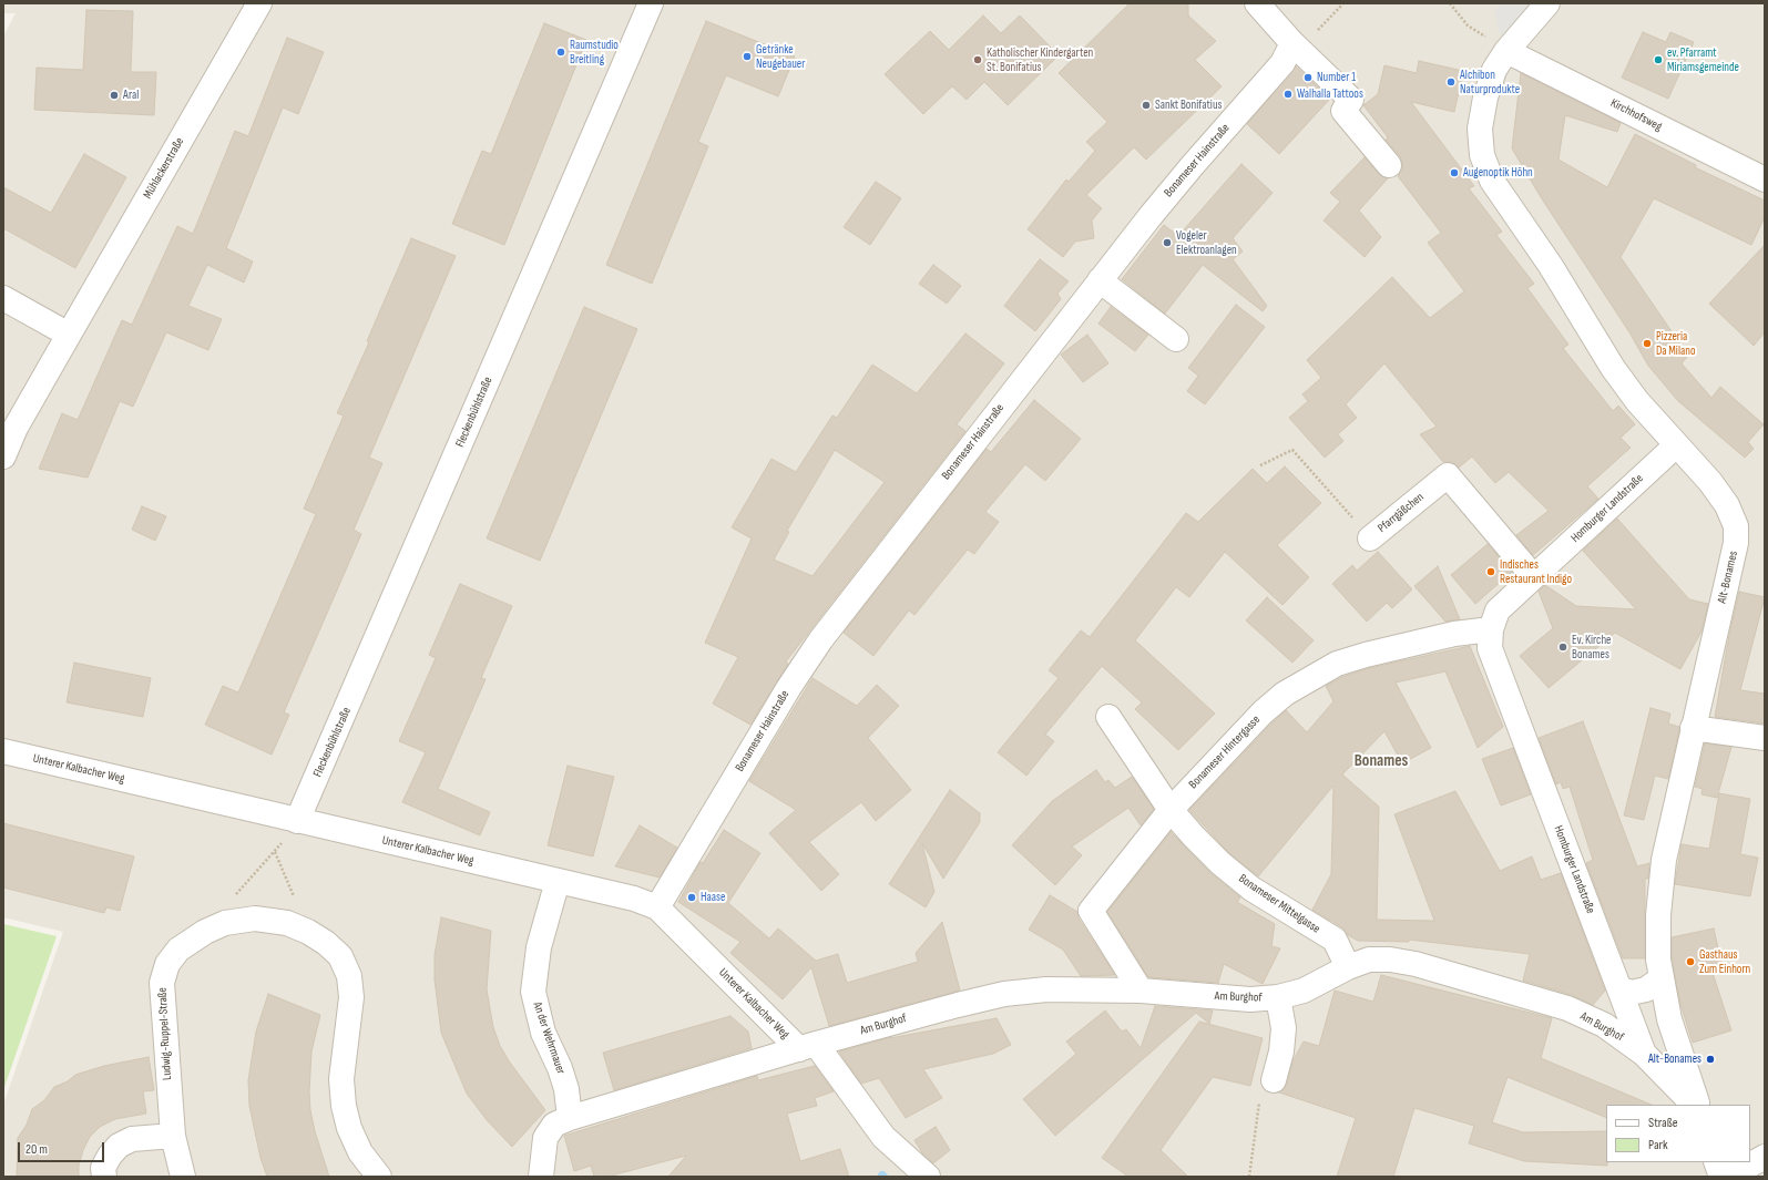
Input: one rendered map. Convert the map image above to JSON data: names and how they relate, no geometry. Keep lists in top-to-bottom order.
{
  "streets": {
    "street": [
      "Kirchhofsweg",
      "Bonameser Hainstraße",
      "Mühlackerstraße",
      "Fleckenbühlstraße",
      "Homburger Landstraße",
      "Pfarrgäßchen",
      "Alt-Bonames",
      "Bonameser Hintergasse",
      "Unterer Kalbacher Weg",
      "Bonameser Mittelgasse",
      "Am Burghof",
      "Ludwig-Ruppel-Straße",
      "An der Wehrmauer"
    ]
  },
  "crossings": [
    ["Bonameser Hainstraße", "Unterer Kalbacher Weg"],
    ["Fleckenbühlstraße", "Unterer Kalbacher Weg"],
    ["Homburger Landstraße", "Pfarrgäßchen"],
    ["Homburger Landstraße", "Alt-Bonames"],
    ["Homburger Landstraße", "Bonameser Hintergasse"],
    ["Homburger Landstraße", "Am Burghof"],
    ["Bonameser Hintergasse", "Bonameser Mittelgasse"],
    ["Bonameser Hintergasse", "Am Burghof"],
    ["Unterer Kalbacher Weg", "Am Burghof"],
    ["Unterer Kalbacher Weg", "An der Wehrmauer"],
    ["Bonameser Mittelgasse", "Am Burghof"],
    ["Am Burghof", "An der Wehrmauer"]
  ],
  "districts": ["Bonames"],
  "places": [
    "Raumstudio Breitling",
    "Getränke Neugebauer",
    "Katholischer Kindergarten St. Bonifatius",
    "ev. Pfarramt Miriamsgemeinde",
    "Number 1",
    "Alchibon Naturprodukte",
    "Walhalla Tattoos",
    "Aral",
    "Sankt Bonifatius",
    "Augenoptik Höhn",
    "Vogeler Elektroanlagen",
    "Pizzeria Da Milano",
    "Indisches Restaurant Indigo",
    "Ev. Kirche Bonames",
    "Haase",
    "Gasthaus Zum Einhorn",
    "Alt-Bonames"
  ],
  "legend": ["Straße", "Park"],
  "scale_bar": "20 m"
}
